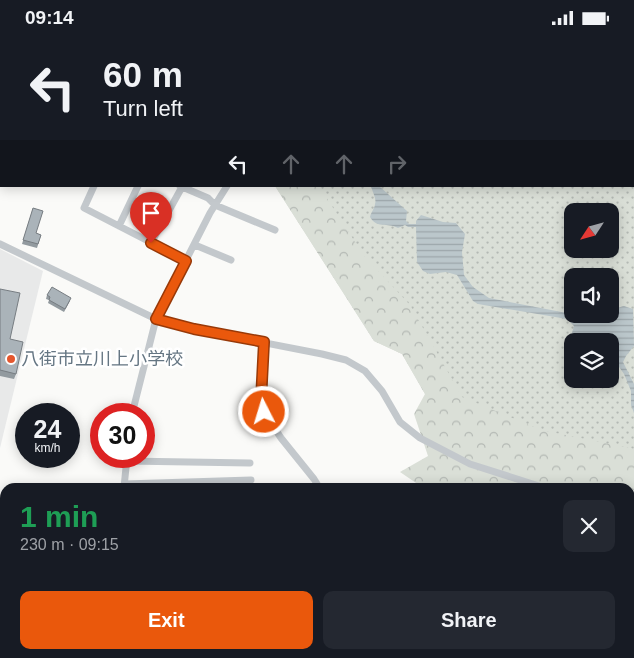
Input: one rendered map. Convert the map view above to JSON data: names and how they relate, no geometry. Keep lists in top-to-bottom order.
{
  "places": ["八街市立川上小学校"],
  "north": "bottom left",
  "page": {
    "status": "09:14",
    "turn": ["60 m", "Turn left"],
    "speed": "24 km/h",
    "limit": "30",
    "heading": ["1 min", "230 m · 09:15"],
    "buttons": ["Exit", "Share"]
  }
}
